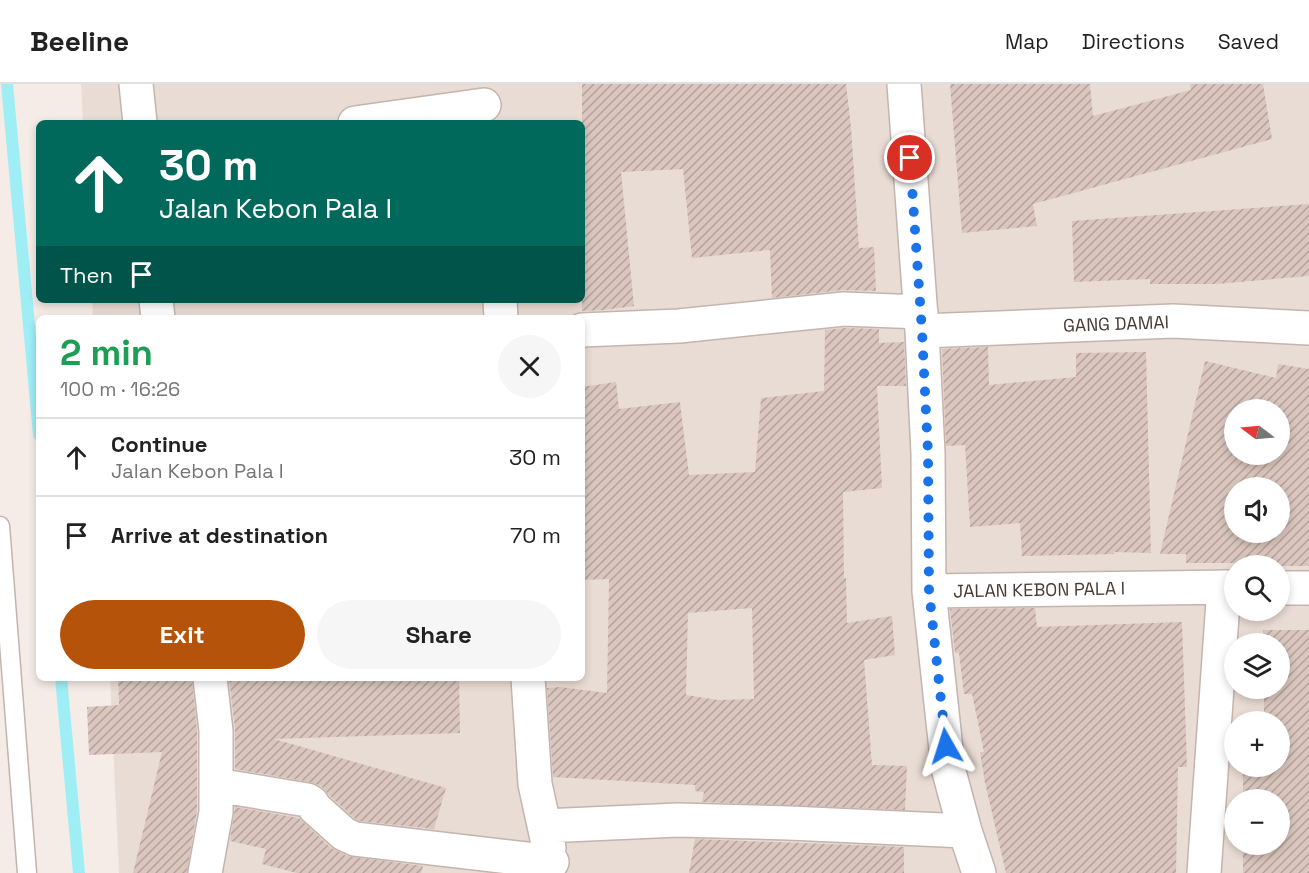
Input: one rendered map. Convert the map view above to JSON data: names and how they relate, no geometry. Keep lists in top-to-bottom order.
{
  "streets": {
    "street": ["GANG DAMAI", "JALAN KEBON PALA I"]
  },
  "crossings": [
    ["GANG DAMAI", "JALAN KEBON PALA I"]
  ],
  "north": "left",
  "page": {
    "header": "Beeline",
    "nav": ["Map", "Directions", "Saved"],
    "turn": ["30 m", "Jalan Kebon Pala I"],
    "then": "Then",
    "heading": ["2 min", "100 m · 16:26"],
    "map_buttons": ["+", "−"],
    "list": [
      {
        "name": "Continue",
        "note": "Jalan Kebon Pala I",
        "value": "30 m"
      },
      {
        "name": "Arrive at destination",
        "value": "70 m"
      }
    ],
    "buttons": ["Exit", "Share"]
  }
}
